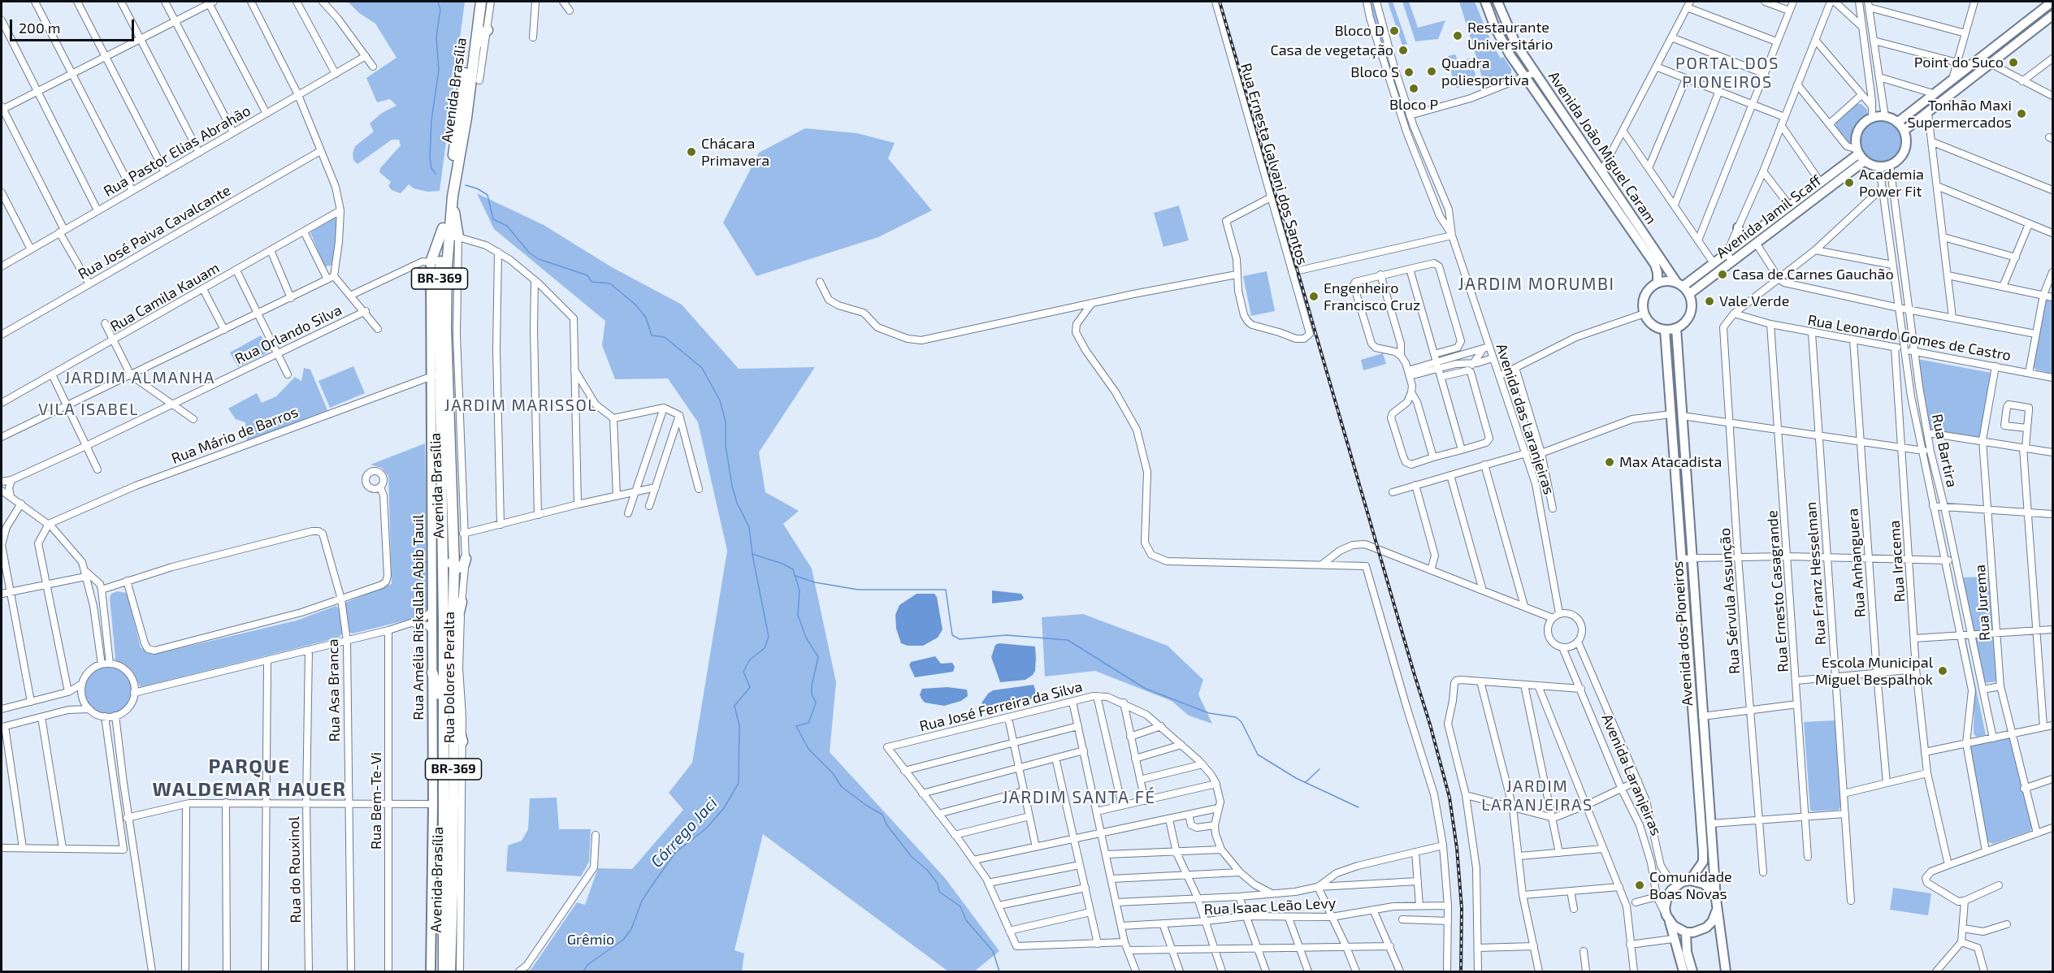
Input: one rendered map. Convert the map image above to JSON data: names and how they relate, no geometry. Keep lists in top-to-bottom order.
{
  "streets": {
    "highway": ["Avenida Brasília", "BR-369"],
    "main road": [
      "Avenida João Miguel Caram",
      "Avenida Jamil Scaff",
      "Rua Amélia Riskallah Abib Tauil",
      "Avenida dos Pioneiros",
      "Avenida Laranjeiras"
    ],
    "street": [
      "Rua Pastor Elias Abrahão",
      "Rua Ernesta Galvani dos Santos",
      "Rua José Paiva Cavalcante",
      "Rua Camila Kauam",
      "Rua Orlando Silva",
      "Rua Leonardo Gomes de Castro",
      "Avenida das Laranjeiras",
      "Rua Mário de Barros",
      "Rua Bartira",
      "Rua Iracema",
      "Rua Anhanguera",
      "Rua Franz Hesselman",
      "Rua Ernesto Casagrande",
      "Rua Sérvula Assunção",
      "Rua Jurema",
      "Rua Dolores Peralta",
      "Rua Asa Branca",
      "Rua José Ferreira da Silva",
      "Rua Bem-Te-Vi",
      "Rua do Rouxinol",
      "Rua Isaac Leão Levy"
    ]
  },
  "crossings": [
    ["Avenida Brasília", "Rua Amélia Riskallah Abib Tauil"],
    ["Avenida João Miguel Caram", "Avenida Jamil Scaff"],
    ["Avenida João Miguel Caram", "Avenida dos Pioneiros"],
    ["Avenida Jamil Scaff", "Rua Bartira"],
    ["Avenida Jamil Scaff", "Avenida dos Pioneiros"],
    ["Rua Leonardo Gomes de Castro", "Rua Bartira"],
    ["Rua Leonardo Gomes de Castro", "Rua Iracema"],
    ["Rua Leonardo Gomes de Castro", "Rua Anhanguera"],
    ["Rua Leonardo Gomes de Castro", "Rua Franz Hesselman"],
    ["Rua Leonardo Gomes de Castro", "Rua Ernesto Casagrande"],
    ["Rua Leonardo Gomes de Castro", "Rua Sérvula Assunção"],
    ["Rua Leonardo Gomes de Castro", "Rua Jurema"],
    ["Avenida das Laranjeiras", "Avenida Laranjeiras"],
    ["Rua Mário de Barros", "Rua Amélia Riskallah Abib Tauil"],
    ["Avenida dos Pioneiros", "Avenida Laranjeiras"]
  ],
  "districts": [
    "PORTAL DOS PIONEIROS",
    "JARDIM MORUMBI",
    "JARDIM ALMANHA",
    "JARDIM MARISSOL",
    "VILA ISABEL",
    "PARQUE WALDEMAR HAUER",
    "JARDIM LARANJEIRAS",
    "JARDIM SANTA FÉ"
  ],
  "water": ["Córrego Jaci"],
  "parks": ["Grêmio"],
  "places": [
    "Bloco D",
    "Restaurante Universitário",
    "Casa de vegetação",
    "Point do Suco",
    "Quadra poliesportiva",
    "Bloco S",
    "Bloco P",
    "Tonhão Maxi Supermercados",
    "Chácara Primavera",
    "Academia Power Fit",
    "Casa de Carnes Gauchão",
    "Engenheiro Francisco Cruz",
    "Vale Verde",
    "Max Atacadista",
    "Escola Municipal Miguel Bespalhok",
    "Comunidade Boas Novas"
  ],
  "scale_bar": "200 m"
}
